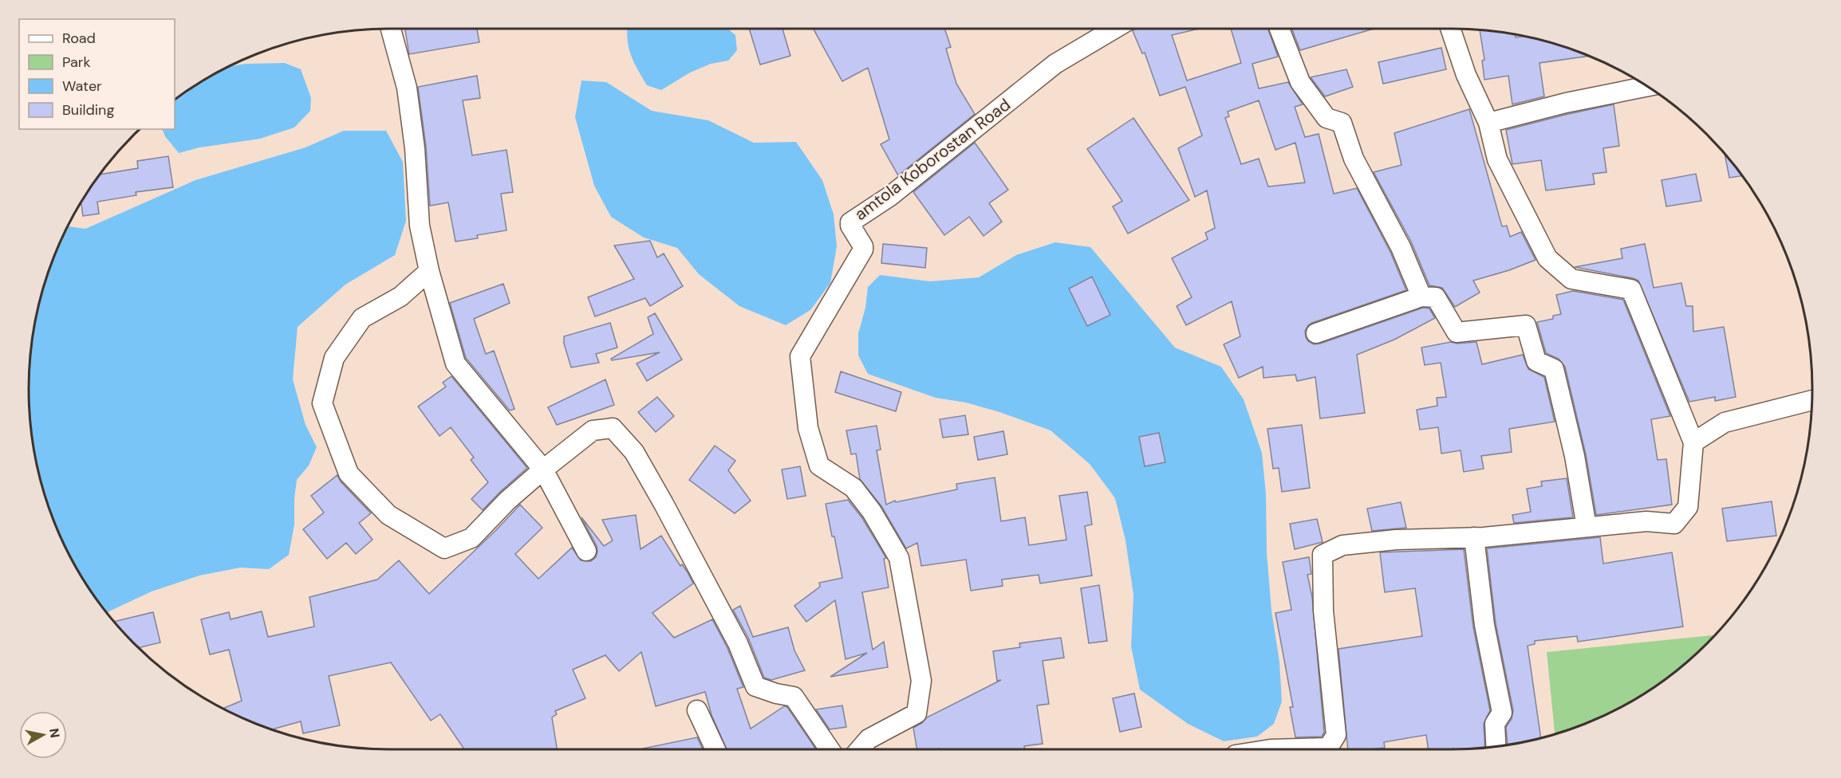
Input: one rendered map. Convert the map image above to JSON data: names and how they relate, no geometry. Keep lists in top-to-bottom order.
{
  "streets": {
    "street": ["amtola Koborostan Road"]
  },
  "legend": [
    "Road",
    "Park",
    "Water",
    "Building"
  ],
  "north": "right"
}
